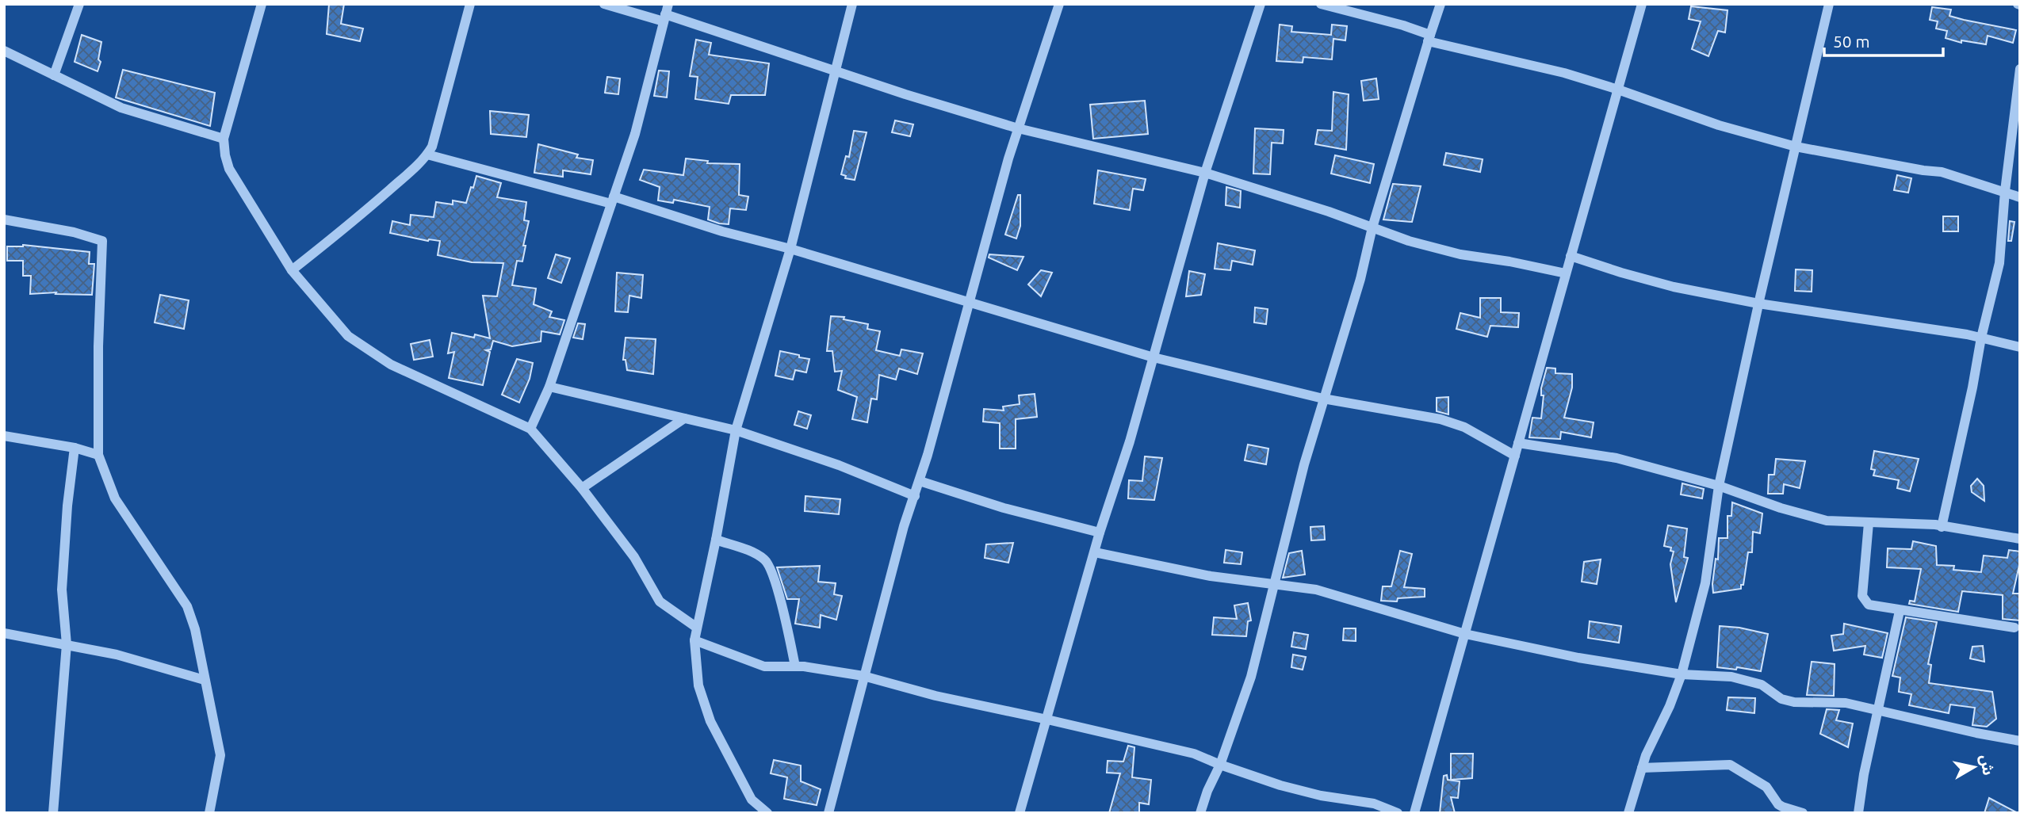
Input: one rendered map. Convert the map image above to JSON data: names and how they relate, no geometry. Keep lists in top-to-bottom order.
{
  "scale_bar": "50 m",
  "north": "right"
}
